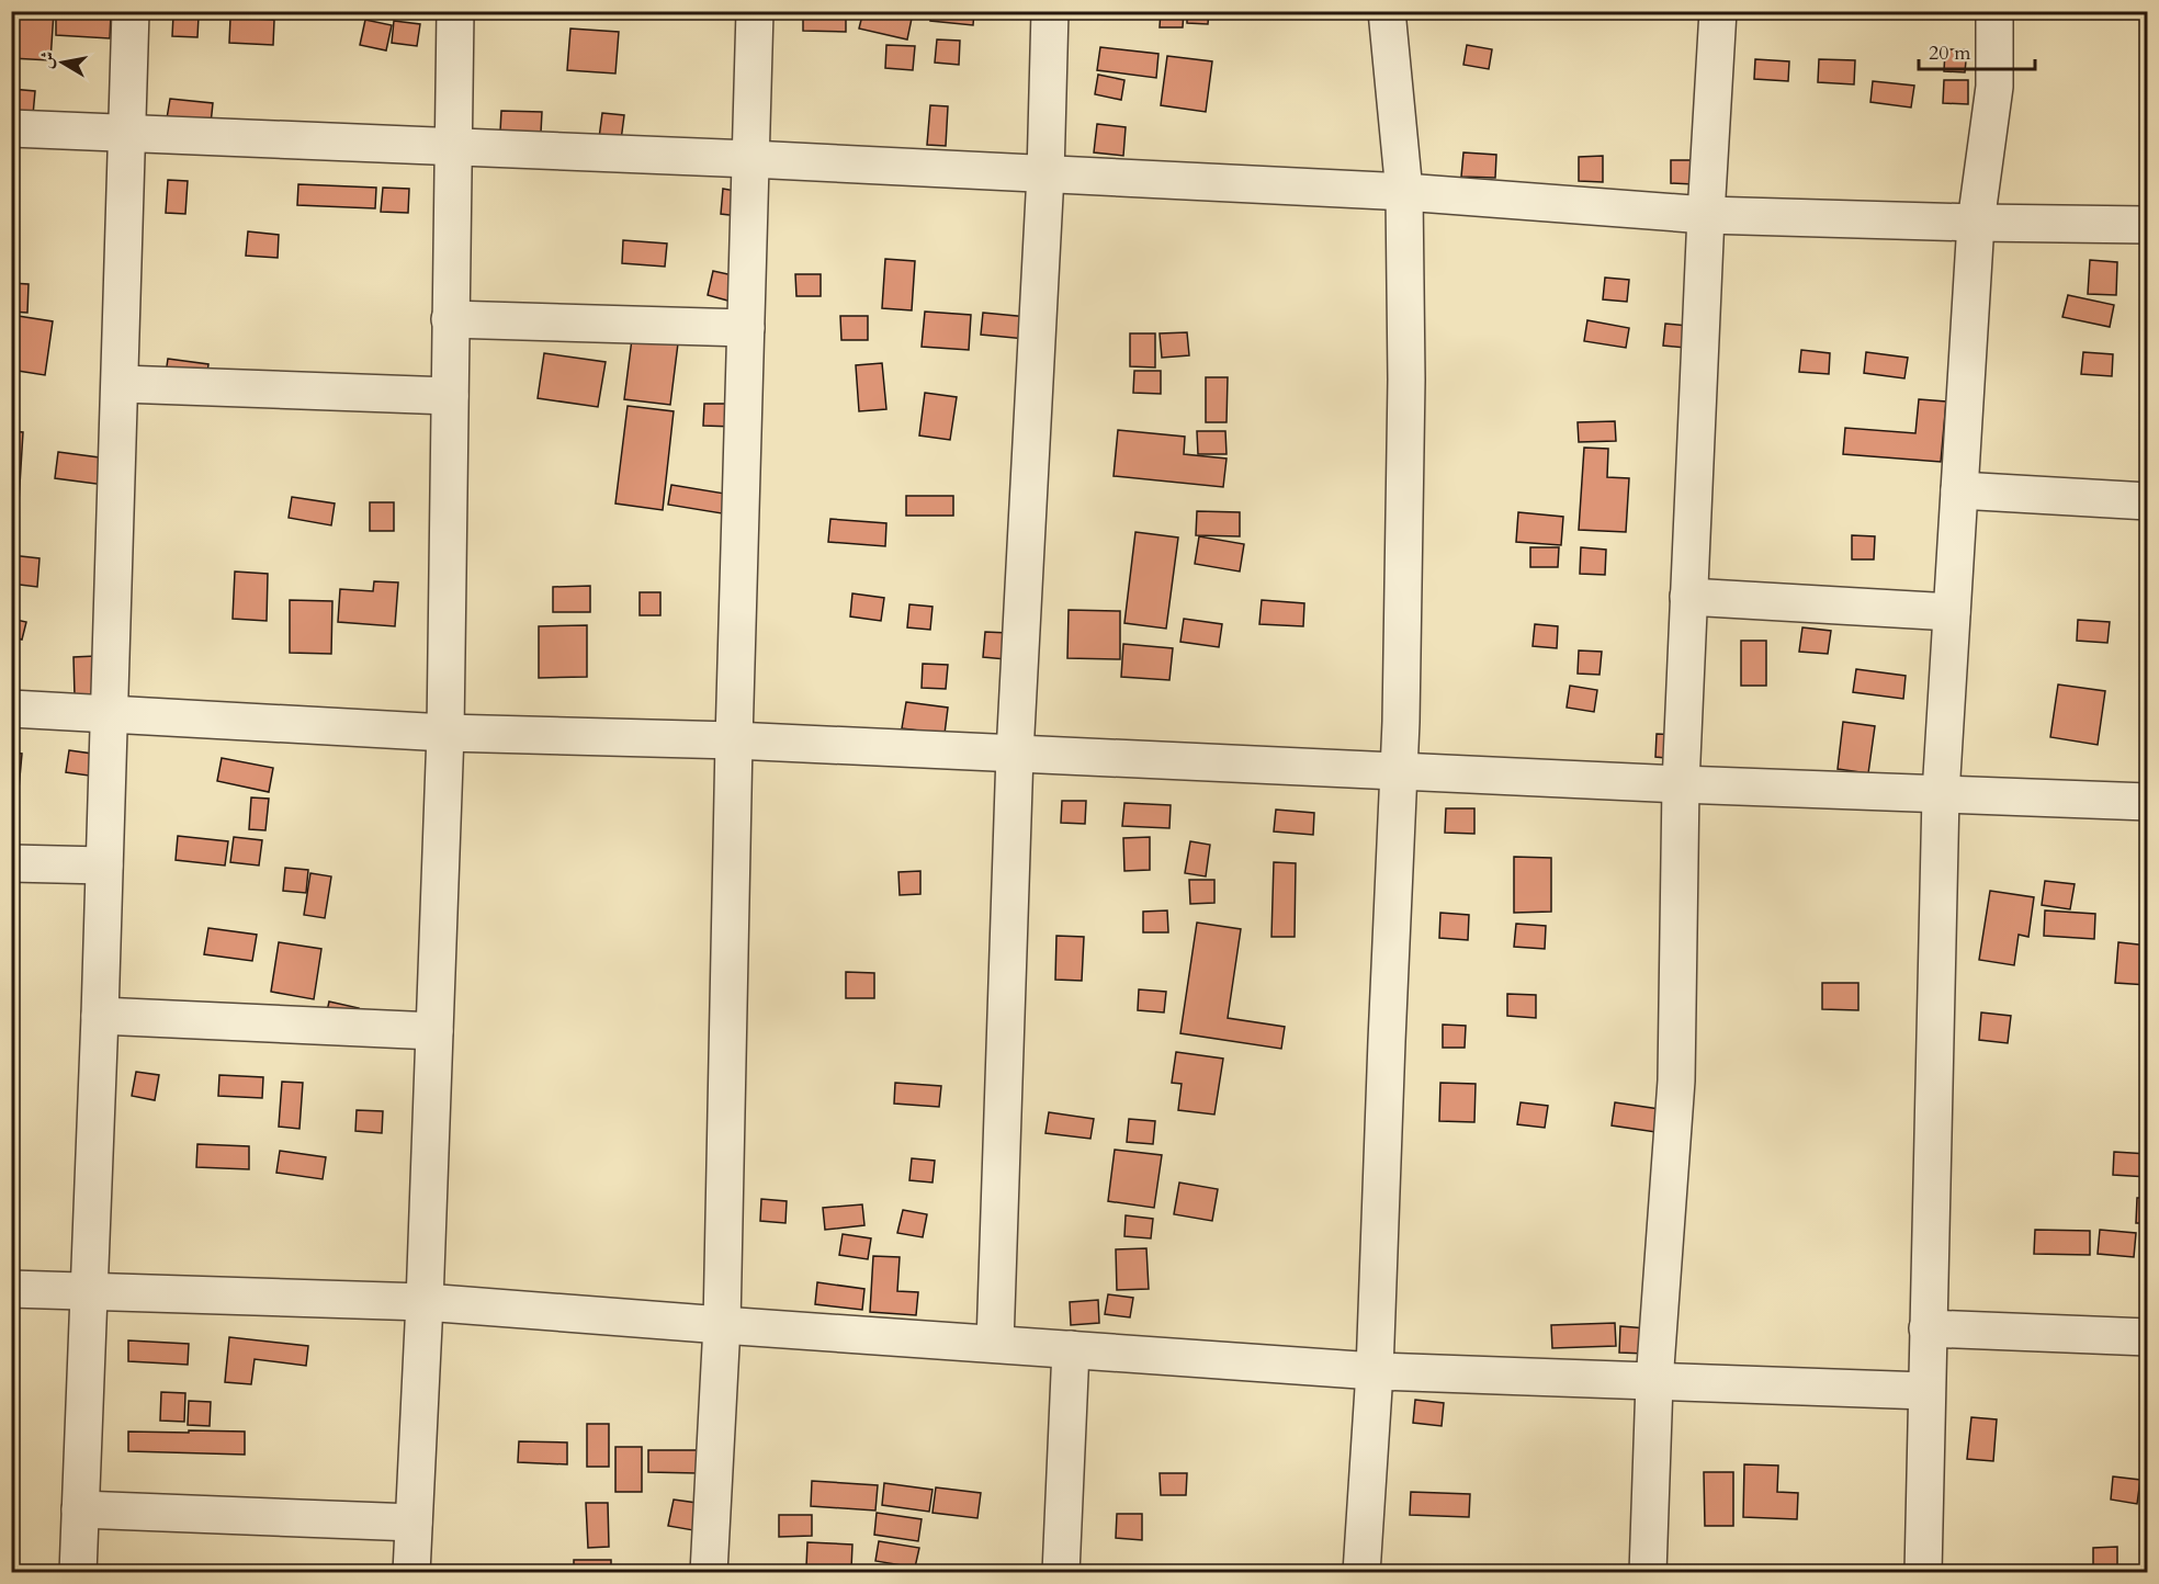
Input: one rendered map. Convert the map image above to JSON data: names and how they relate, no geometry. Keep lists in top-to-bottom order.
{
  "scale_bar": "20 m",
  "north": "left"
}
